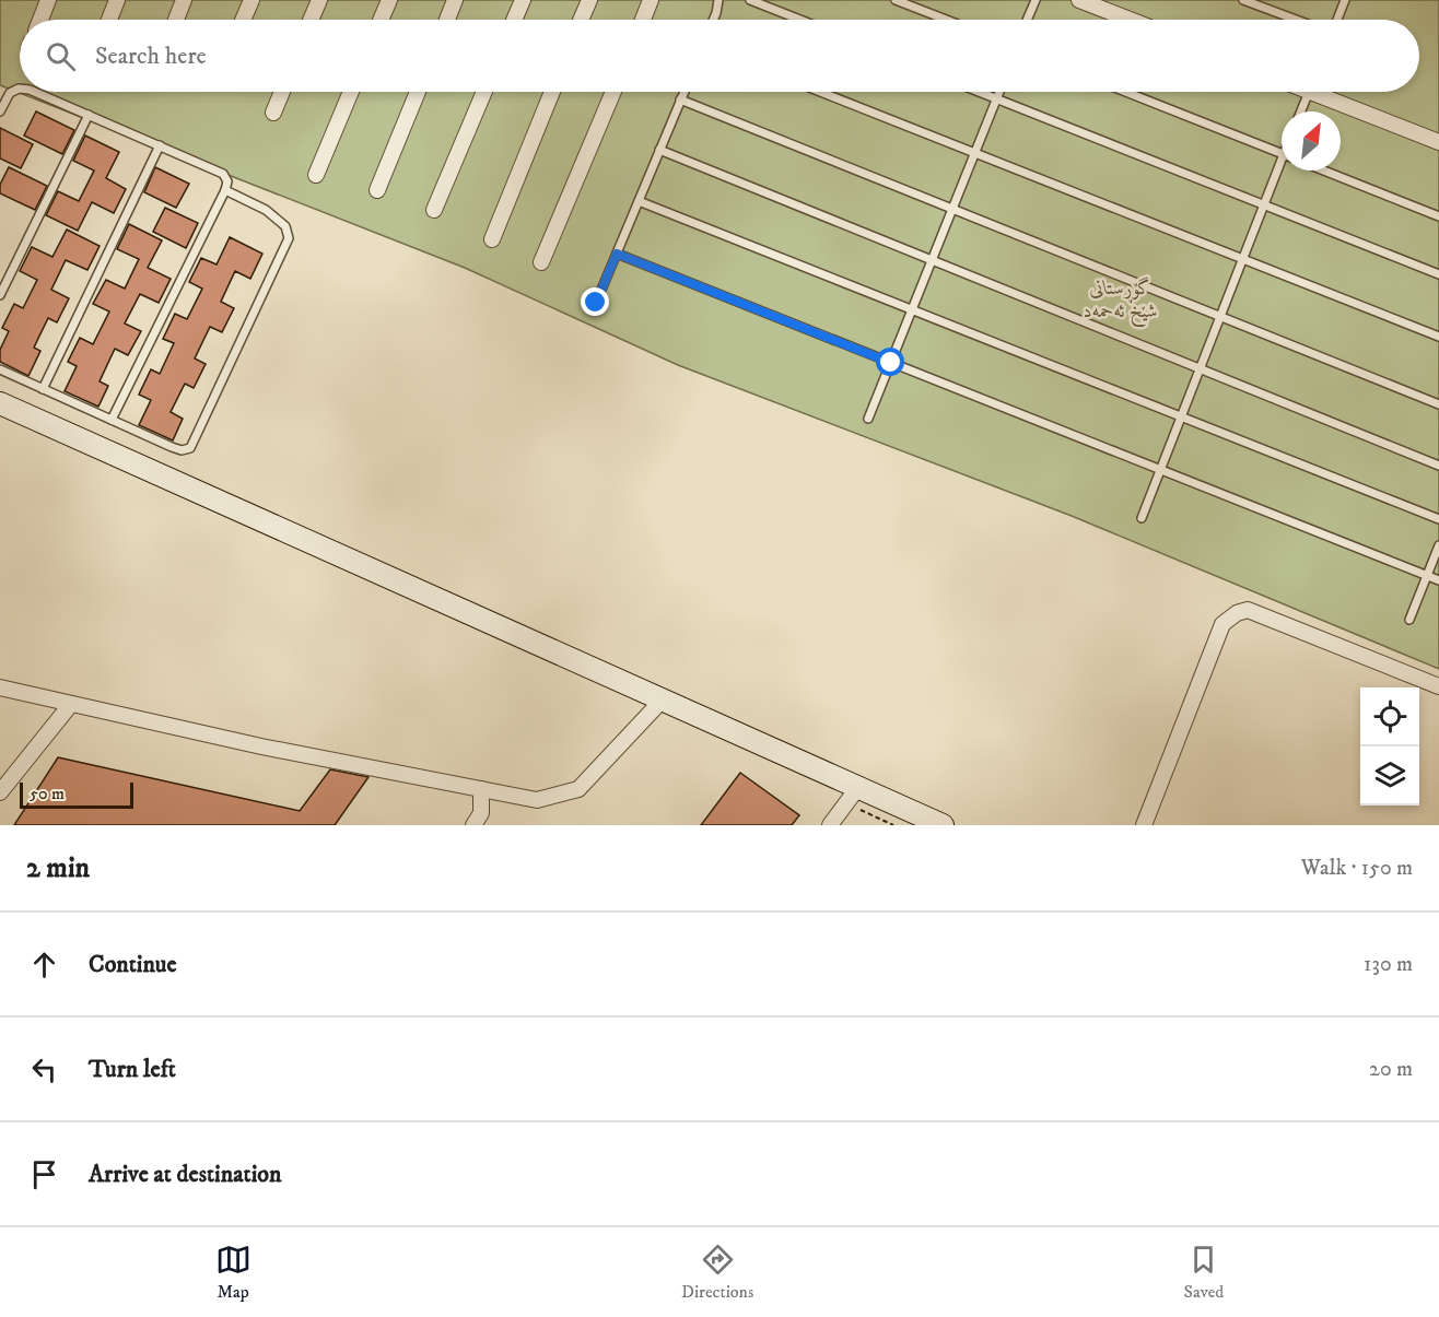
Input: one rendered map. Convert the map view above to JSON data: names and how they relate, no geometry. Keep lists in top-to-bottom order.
{
  "parks": ["گۆڕستانی شێخ ئەحمەد"],
  "scale_bar": "50 m",
  "north": "top right",
  "page": {
    "search": "Search here",
    "scale": "50 m",
    "heading": ["2 min", "Walk · 150 m"],
    "list": [
      ["Continue", "130 m"],
      ["Turn left", "20 m"],
      "Arrive at destination"
    ],
    "nav": ["Map", "Directions", "Saved"]
  }
}
